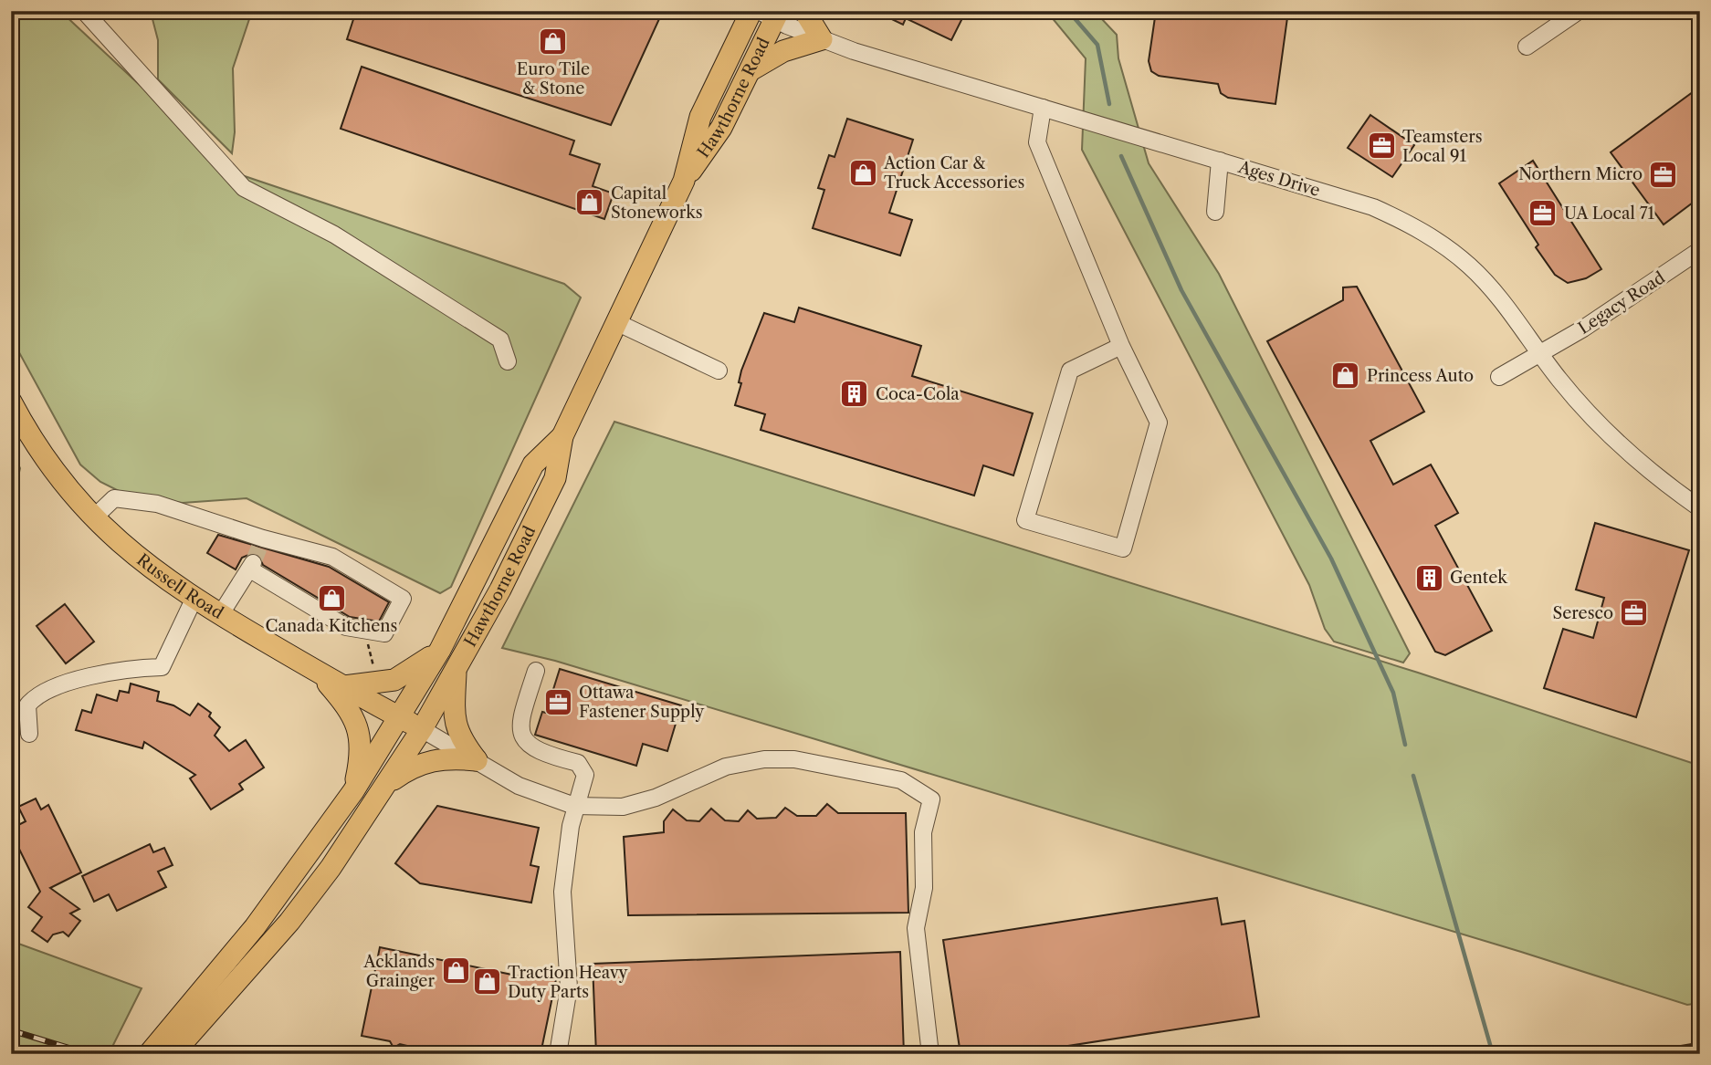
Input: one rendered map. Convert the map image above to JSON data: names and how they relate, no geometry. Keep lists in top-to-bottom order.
{
  "streets": {
    "main road": ["Hawthorne Road", "Russell Road"],
    "street": ["Ages Drive", "Legacy Road"]
  },
  "crossings": [
    ["Hawthorne Road", "Ages Drive"],
    ["Hawthorne Road", "Russell Road"],
    ["Ages Drive", "Legacy Road"]
  ],
  "places": {
    "shop": [
      "Euro Tile & Stone",
      "Action Car & Truck Accessories",
      "Capital Stoneworks",
      "Princess Auto",
      "Canada Kitchens",
      "Acklands Grainger",
      "Traction Heavy Duty Parts"
    ],
    "office": [
      "Teamsters Local 91",
      "Northern Micro",
      "UA Local 71",
      "Seresco",
      "Ottawa Fastener Supply"
    ],
    "building": ["Coca-Cola", "Gentek"]
  }
}
